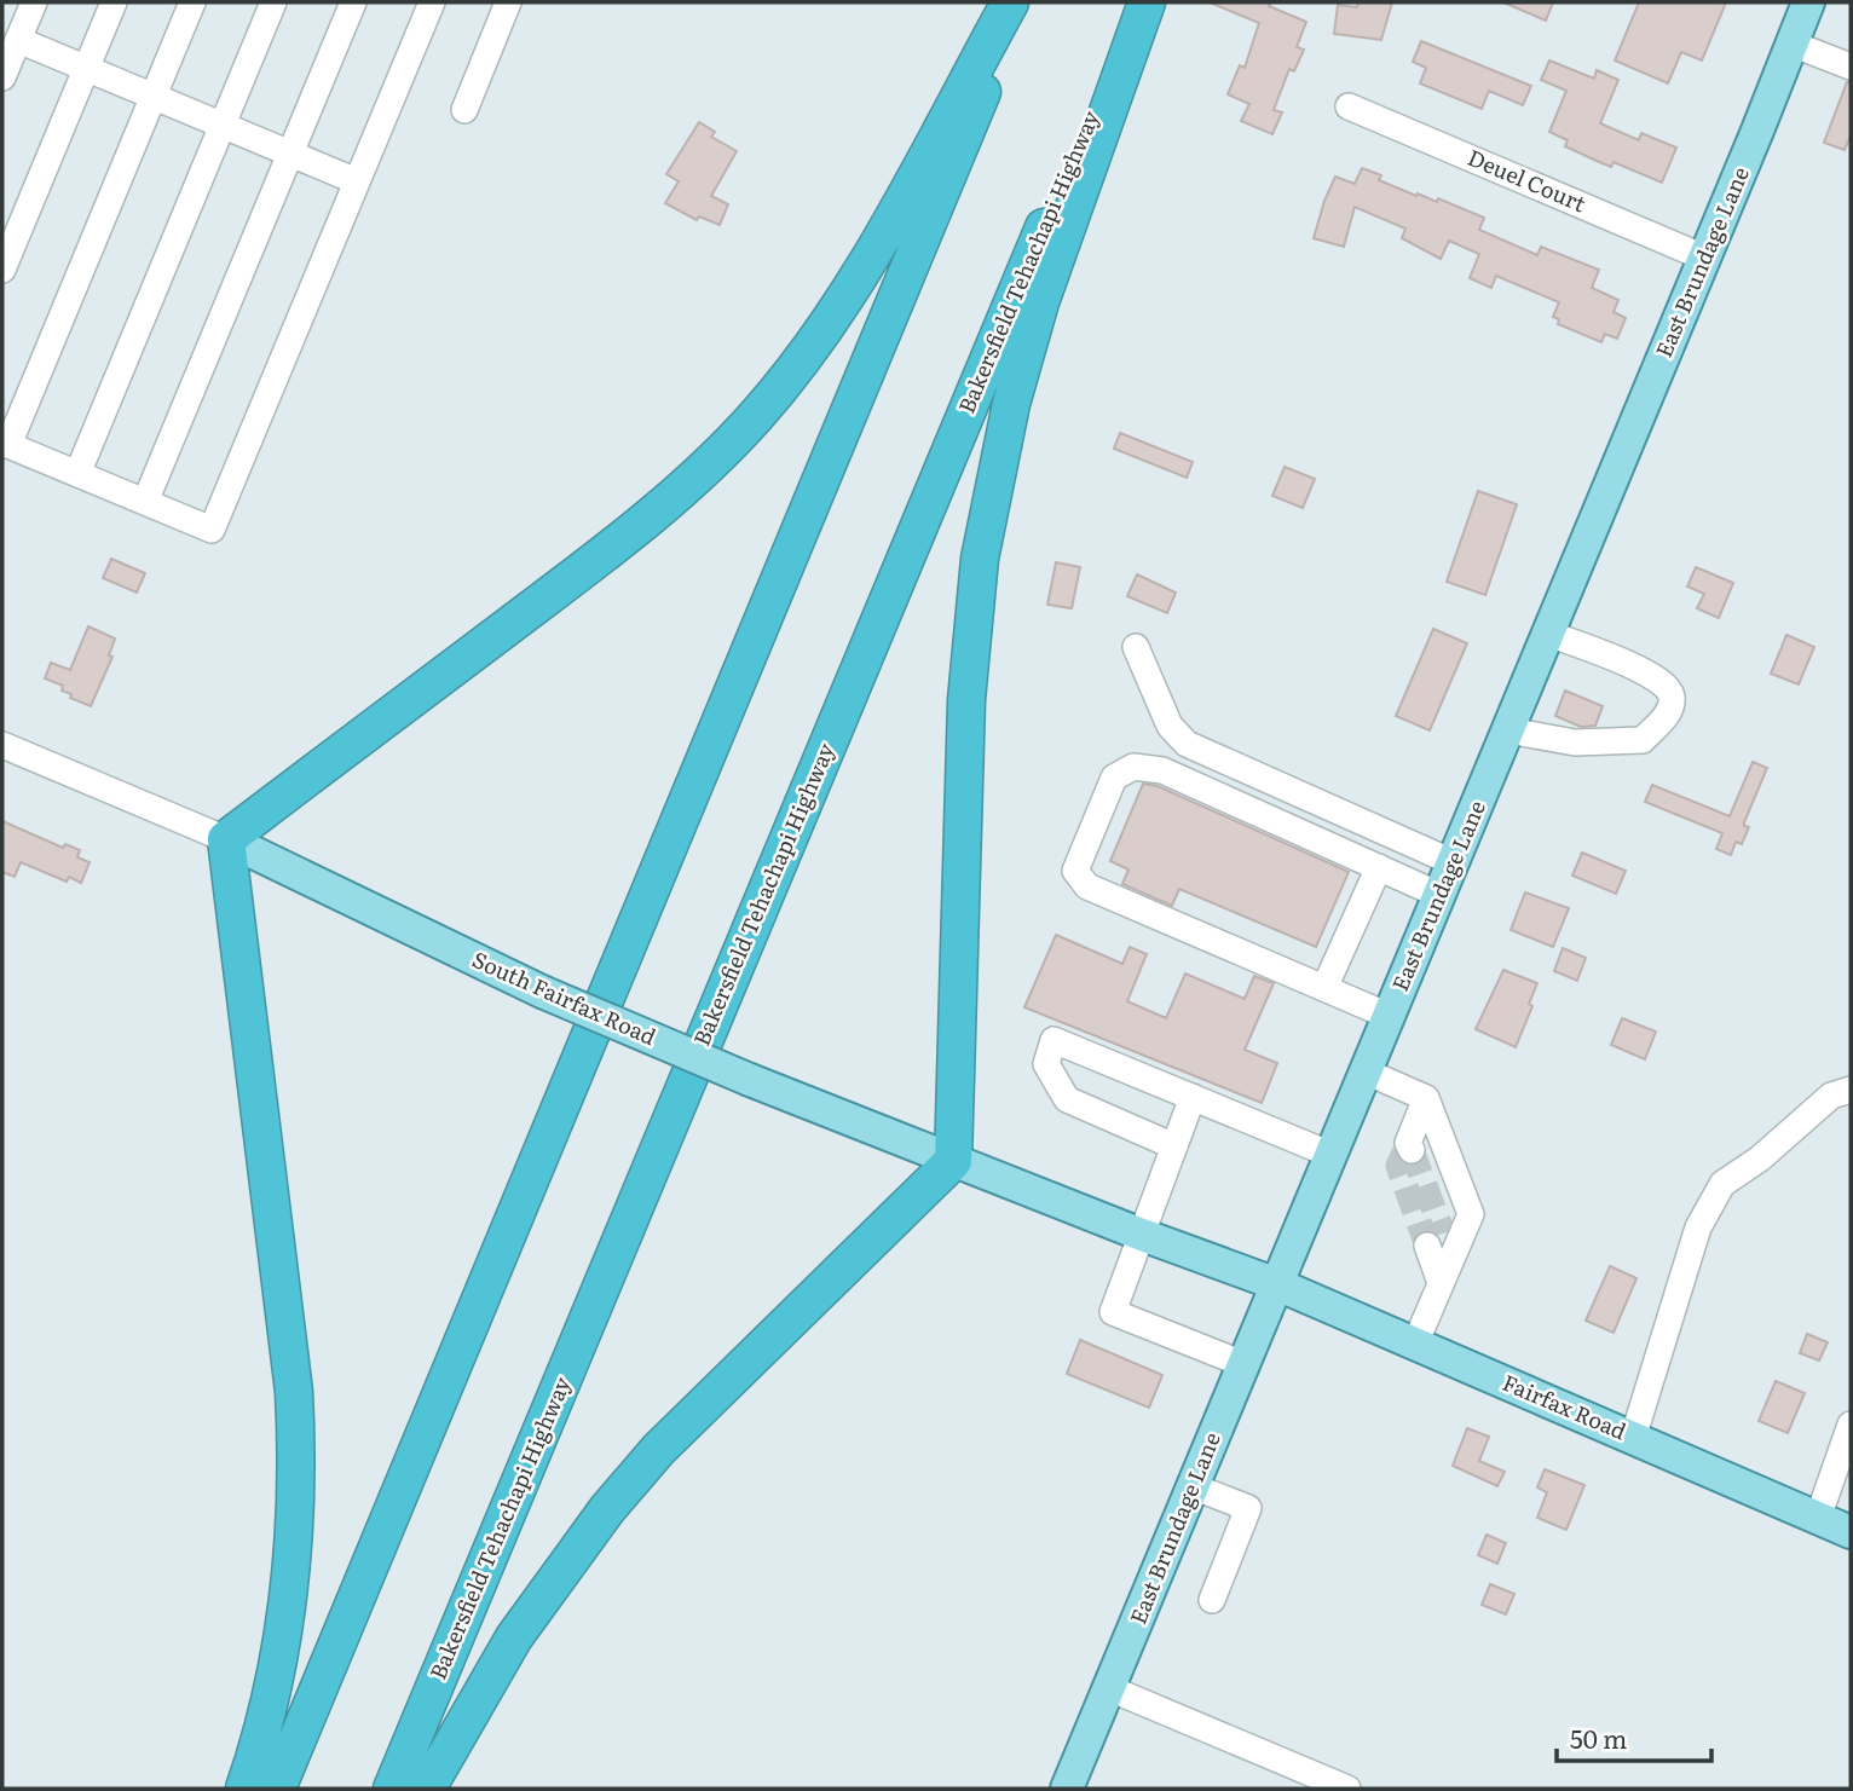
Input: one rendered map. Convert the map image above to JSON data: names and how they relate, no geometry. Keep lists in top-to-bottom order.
{
  "streets": {
    "highway": ["Bakersfield Tehachapi Highway"],
    "main road": ["East Brundage Lane", "South Fairfax Road", "Fairfax Road"],
    "street": ["Deuel Court"]
  },
  "crossings": [
    ["Deuel Court", "East Brundage Lane"],
    ["East Brundage Lane", "South Fairfax Road"],
    ["East Brundage Lane", "Fairfax Road"],
    ["South Fairfax Road", "Fairfax Road"]
  ],
  "scale_bar": "50 m"
}
